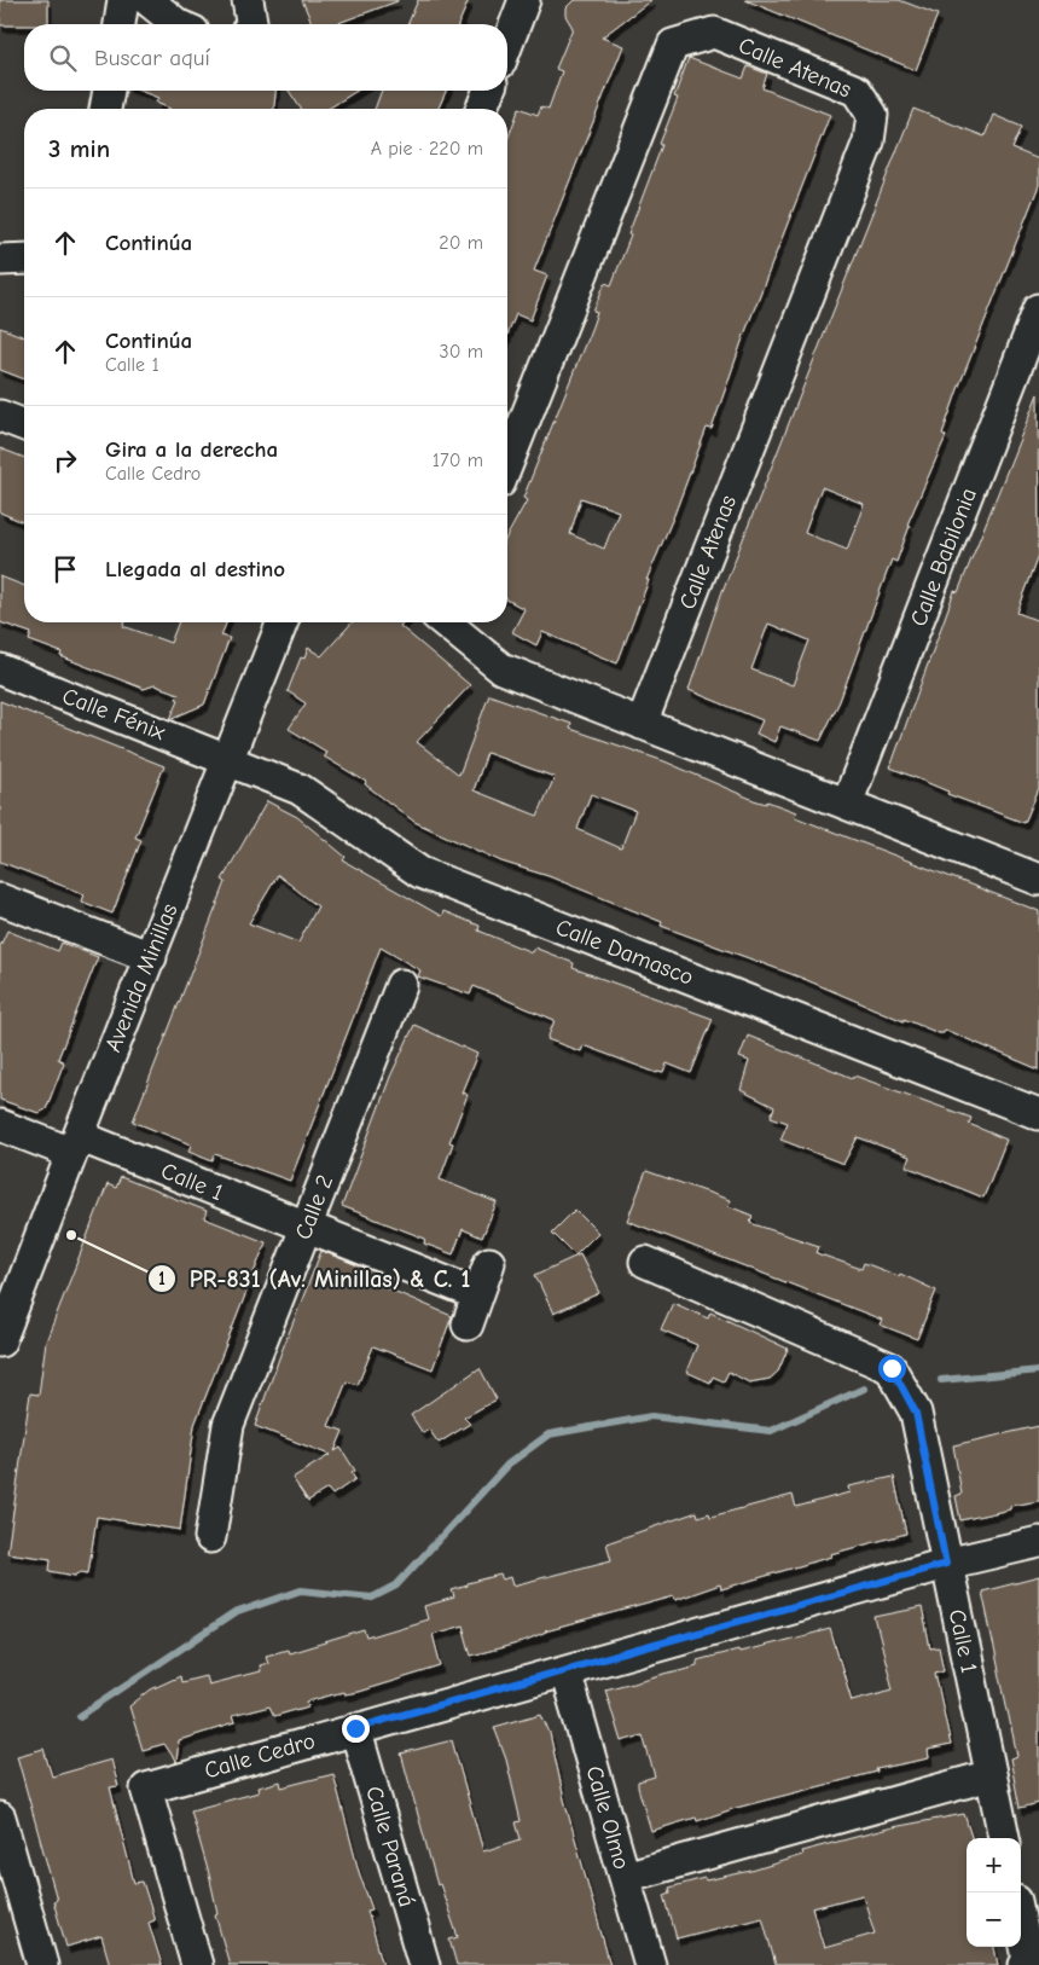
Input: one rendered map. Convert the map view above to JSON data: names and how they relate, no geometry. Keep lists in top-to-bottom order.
{
  "streets": {
    "street": [
      "Calle Atenas",
      "Calle Babilonia",
      "Calle Fénix",
      "Calle Damasco",
      "Avenida Minillas",
      "Calle 1",
      "Calle 2",
      "Calle Cedro",
      "Calle Olmo",
      "Calle Paraná"
    ]
  },
  "crossings": [
    ["Calle Fénix", "Calle Damasco"],
    ["Calle Fénix", "Avenida Minillas"],
    ["Calle Damasco", "Avenida Minillas"],
    ["Avenida Minillas", "Calle 1"],
    ["Calle 1", "Calle 2"],
    ["Calle 1", "Calle Cedro"],
    ["Calle Cedro", "Calle Olmo"],
    ["Calle Cedro", "Calle Paraná"]
  ],
  "places": ["PR-831 (Av. Minillas) & C. 1"],
  "page": {
    "search": "Buscar aquí",
    "heading": ["3 min", "A pie · 220 m"],
    "list": [
      ["Continúa", "20 m"],
      ["Continúa", "Calle 1", "30 m"],
      ["Gira a la derecha", "Calle Cedro", "170 m"],
      "Llegada al destino"
    ],
    "map_buttons": ["+", "−"]
  }
}
